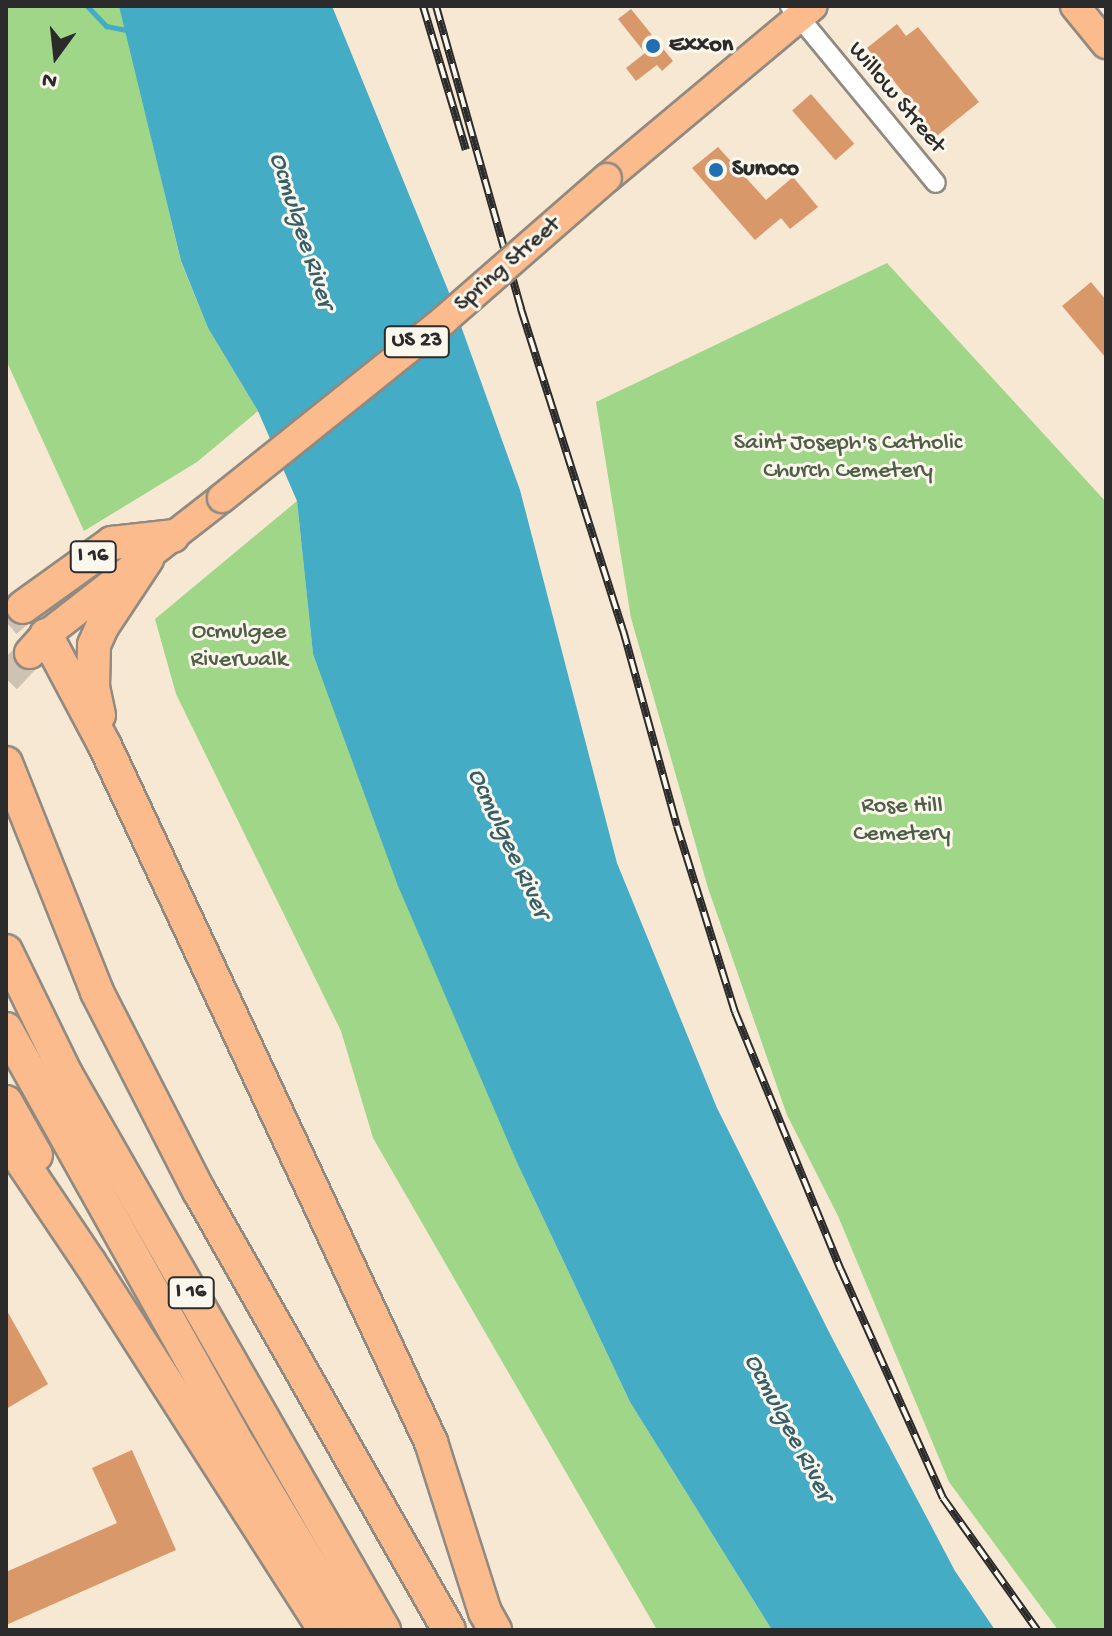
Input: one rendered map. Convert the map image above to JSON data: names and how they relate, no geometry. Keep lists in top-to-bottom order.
{
  "streets": {
    "highway": ["I 16"],
    "main road": ["Spring Street", "US 23"],
    "street": ["Willow Street"]
  },
  "crossings": [
    ["Willow Street", "Spring Street"],
    ["Spring Street", "I 16"]
  ],
  "water": ["Ocmulgee River"],
  "parks": ["Saint Joseph's Catholic Church Cemetery", "Ocmulgee Riverwalk", "Rose Hill Cemetery"],
  "places": ["Exxon", "Sunoco"],
  "north": "bottom"
}
